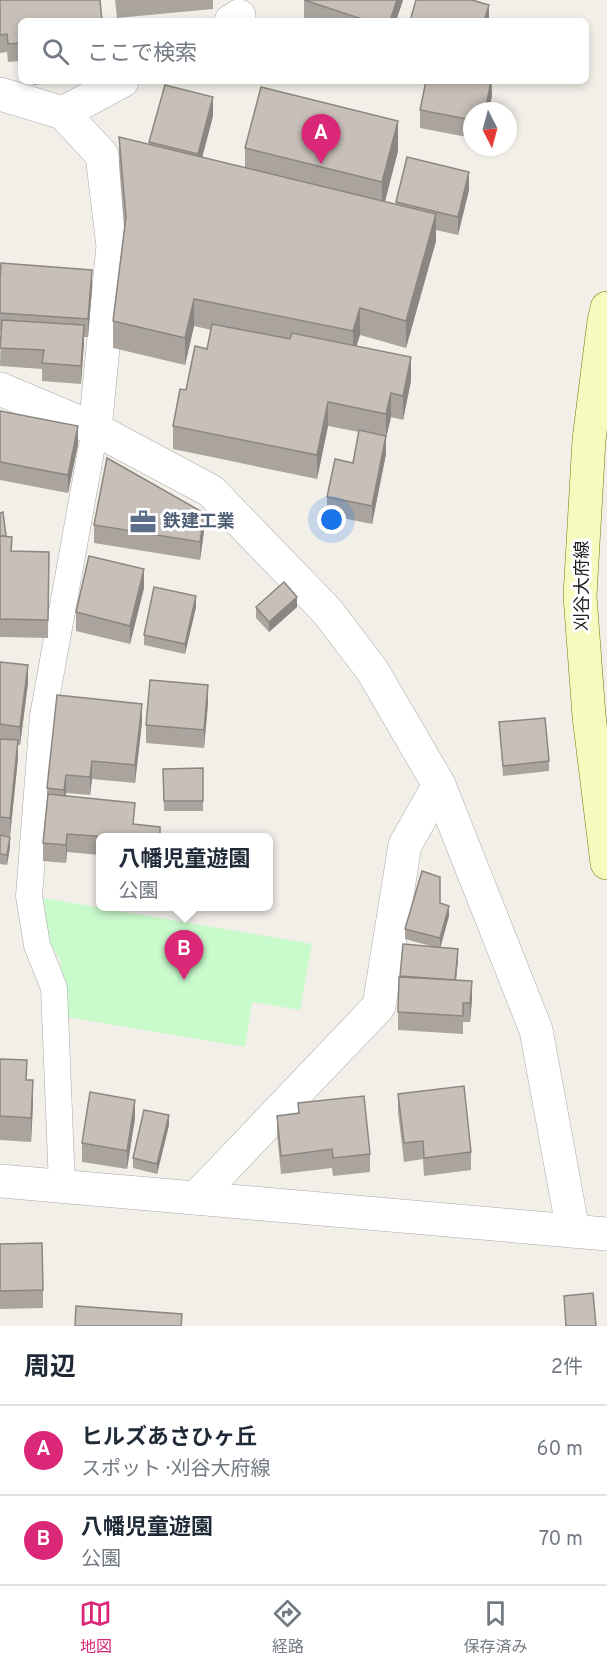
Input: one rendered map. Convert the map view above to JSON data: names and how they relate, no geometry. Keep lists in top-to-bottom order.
{
  "streets": {
    "main road": ["刈谷大府線"]
  },
  "places": {
    "office": ["鉄建工業"]
  },
  "north": "bottom",
  "page": {
    "search": "ここで検索",
    "pins": ["A", "B"],
    "popup": ["八幡児童遊園", "公園"],
    "heading": ["周辺", "2件"],
    "list": [
      {
        "mark": "A",
        "name": "ヒルズあさひヶ丘",
        "note": "スポット · 刈谷大府線",
        "value": "60 m"
      },
      {
        "mark": "B",
        "name": "八幡児童遊園",
        "note": "公園",
        "value": "70 m"
      }
    ],
    "nav": ["地図", "経路", "保存済み"]
  }
}
